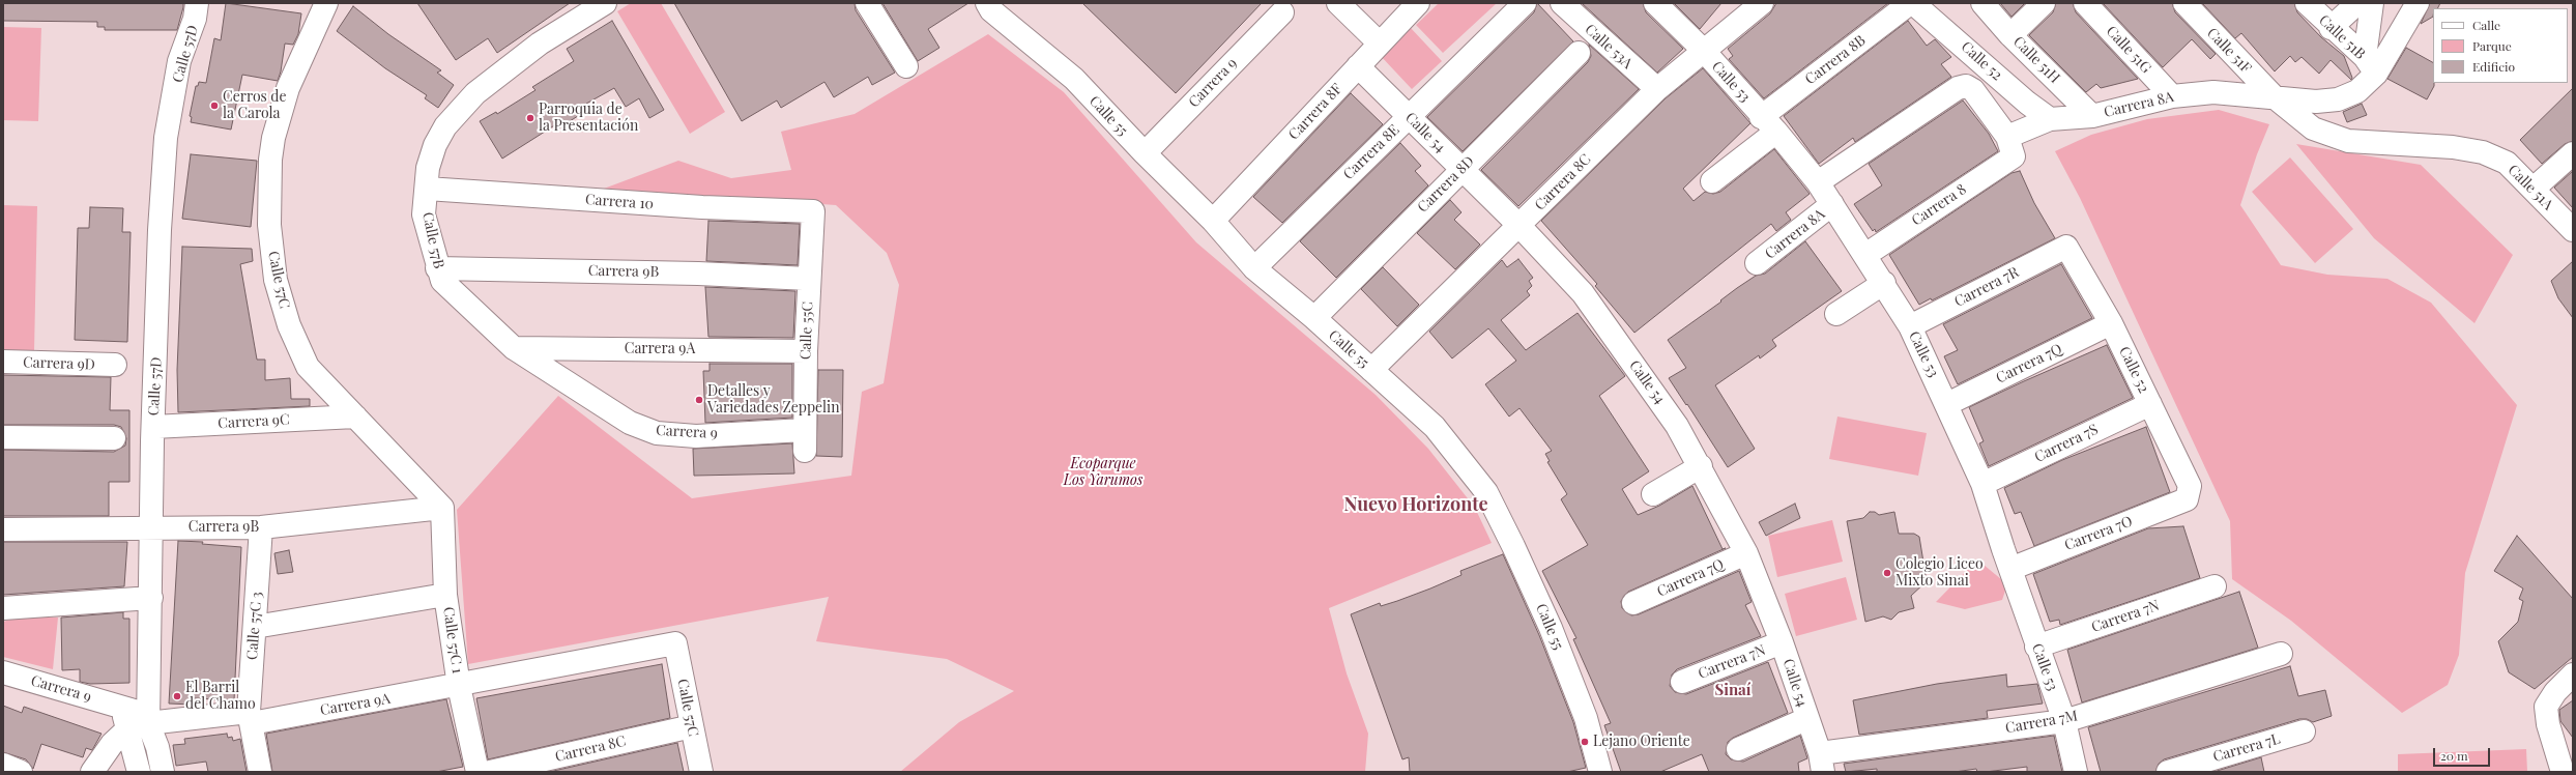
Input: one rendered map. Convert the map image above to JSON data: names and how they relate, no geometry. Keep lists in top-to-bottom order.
{
  "streets": {
    "street": [
      "Calle 51B",
      "Calle 53A",
      "Calle 51G",
      "Calle 51F",
      "Calle 57D",
      "Carrera 8B",
      "Calle 51H",
      "Calle 52",
      "Calle 53",
      "Carrera 9",
      "Carrera 8A",
      "Carrera 8F",
      "Calle 55",
      "Calle 54",
      "Carrera 8E",
      "Carrera 8C",
      "Carrera 8D",
      "Calle 51A",
      "Carrera 10",
      "Carrera 8",
      "Calle 57B",
      "Carrera 9B",
      "Calle 57C",
      "Carrera 7R",
      "Calle 55C",
      "Carrera 9A",
      "Carrera 9D",
      "Carrera 7Q",
      "Carrera 9C",
      "Carrera 7S",
      "Carrera 7O",
      "Carrera 7N",
      "Calle 57C 3",
      "Calle 57C 1",
      "Carrera 7M",
      "Carrera 7L"
    ]
  },
  "crossings": [
    ["Calle 51B", "Carrera 8A"],
    ["Calle 53A", "Carrera 8C"],
    ["Calle 51G", "Carrera 8A"],
    ["Calle 51F", "Carrera 8A"],
    ["Calle 51F", "Calle 51A"],
    ["Calle 57D", "Carrera 9"],
    ["Calle 57D", "Carrera 9B"],
    ["Calle 57D", "Carrera 9A"],
    ["Calle 57D", "Carrera 9C"],
    ["Carrera 8B", "Calle 53"],
    ["Calle 51H", "Carrera 8A"],
    ["Calle 52", "Calle 53"],
    ["Calle 52", "Carrera 8A"],
    ["Calle 52", "Carrera 8"],
    ["Calle 52", "Carrera 7R"],
    ["Calle 52", "Carrera 7Q"],
    ["Calle 52", "Carrera 7S"],
    ["Calle 52", "Carrera 7O"],
    ["Calle 53", "Carrera 8A"],
    ["Calle 53", "Carrera 8C"],
    ["Calle 53", "Carrera 8"],
    ["Calle 53", "Carrera 7R"],
    ["Calle 53", "Carrera 7Q"],
    ["Calle 53", "Carrera 7S"],
    ["Calle 53", "Carrera 7O"],
    ["Calle 53", "Carrera 7N"],
    ["Calle 53", "Carrera 7M"],
    ["Carrera 9", "Calle 55"],
    ["Carrera 9", "Calle 57B"],
    ["Carrera 9", "Calle 55C"],
    ["Carrera 9", "Carrera 9A"],
    ["Carrera 8A", "Calle 51A"],
    ["Carrera 8A", "Carrera 8"],
    ["Carrera 8F", "Calle 55"],
    ["Carrera 8F", "Calle 54"],
    ["Calle 55", "Carrera 8E"],
    ["Calle 55", "Carrera 8C"],
    ["Calle 55", "Carrera 8D"],
    ["Calle 54", "Carrera 8E"],
    ["Calle 54", "Carrera 8C"],
    ["Calle 54", "Carrera 8D"],
    ["Calle 54", "Carrera 7Q"],
    ["Calle 54", "Carrera 7N"],
    ["Calle 54", "Carrera 7M"],
    ["Carrera 8C", "Calle 57C"],
    ["Carrera 10", "Calle 57B"],
    ["Carrera 10", "Calle 55C"],
    ["Calle 57B", "Carrera 9B"],
    ["Calle 57B", "Carrera 9A"],
    ["Carrera 9B", "Calle 57C"],
    ["Carrera 9B", "Calle 55C"],
    ["Carrera 9B", "Calle 57C 3"],
    ["Carrera 9B", "Calle 57C 1"],
    ["Calle 57C", "Carrera 9A"],
    ["Calle 57C", "Carrera 9C"],
    ["Calle 57C", "Calle 57C 1"],
    ["Calle 55C", "Carrera 9A"],
    ["Carrera 9A", "Calle 57C 3"],
    ["Carrera 9A", "Calle 57C 1"]
  ],
  "districts": ["Nuevo Horizonte", "Sinaí"],
  "parks": ["Ecoparque Los Yarumos"],
  "places": [
    "Cerros de la Carola",
    "Parroquia de la Presentación",
    "Detalles y Variedades Zeppelin",
    "Colegio Liceo Mixto Sinai",
    "El Barril del Chamo",
    "Lejano Oriente"
  ],
  "legend": ["Calle", "Parque", "Edificio"],
  "scale_bar": "20 m"
}
